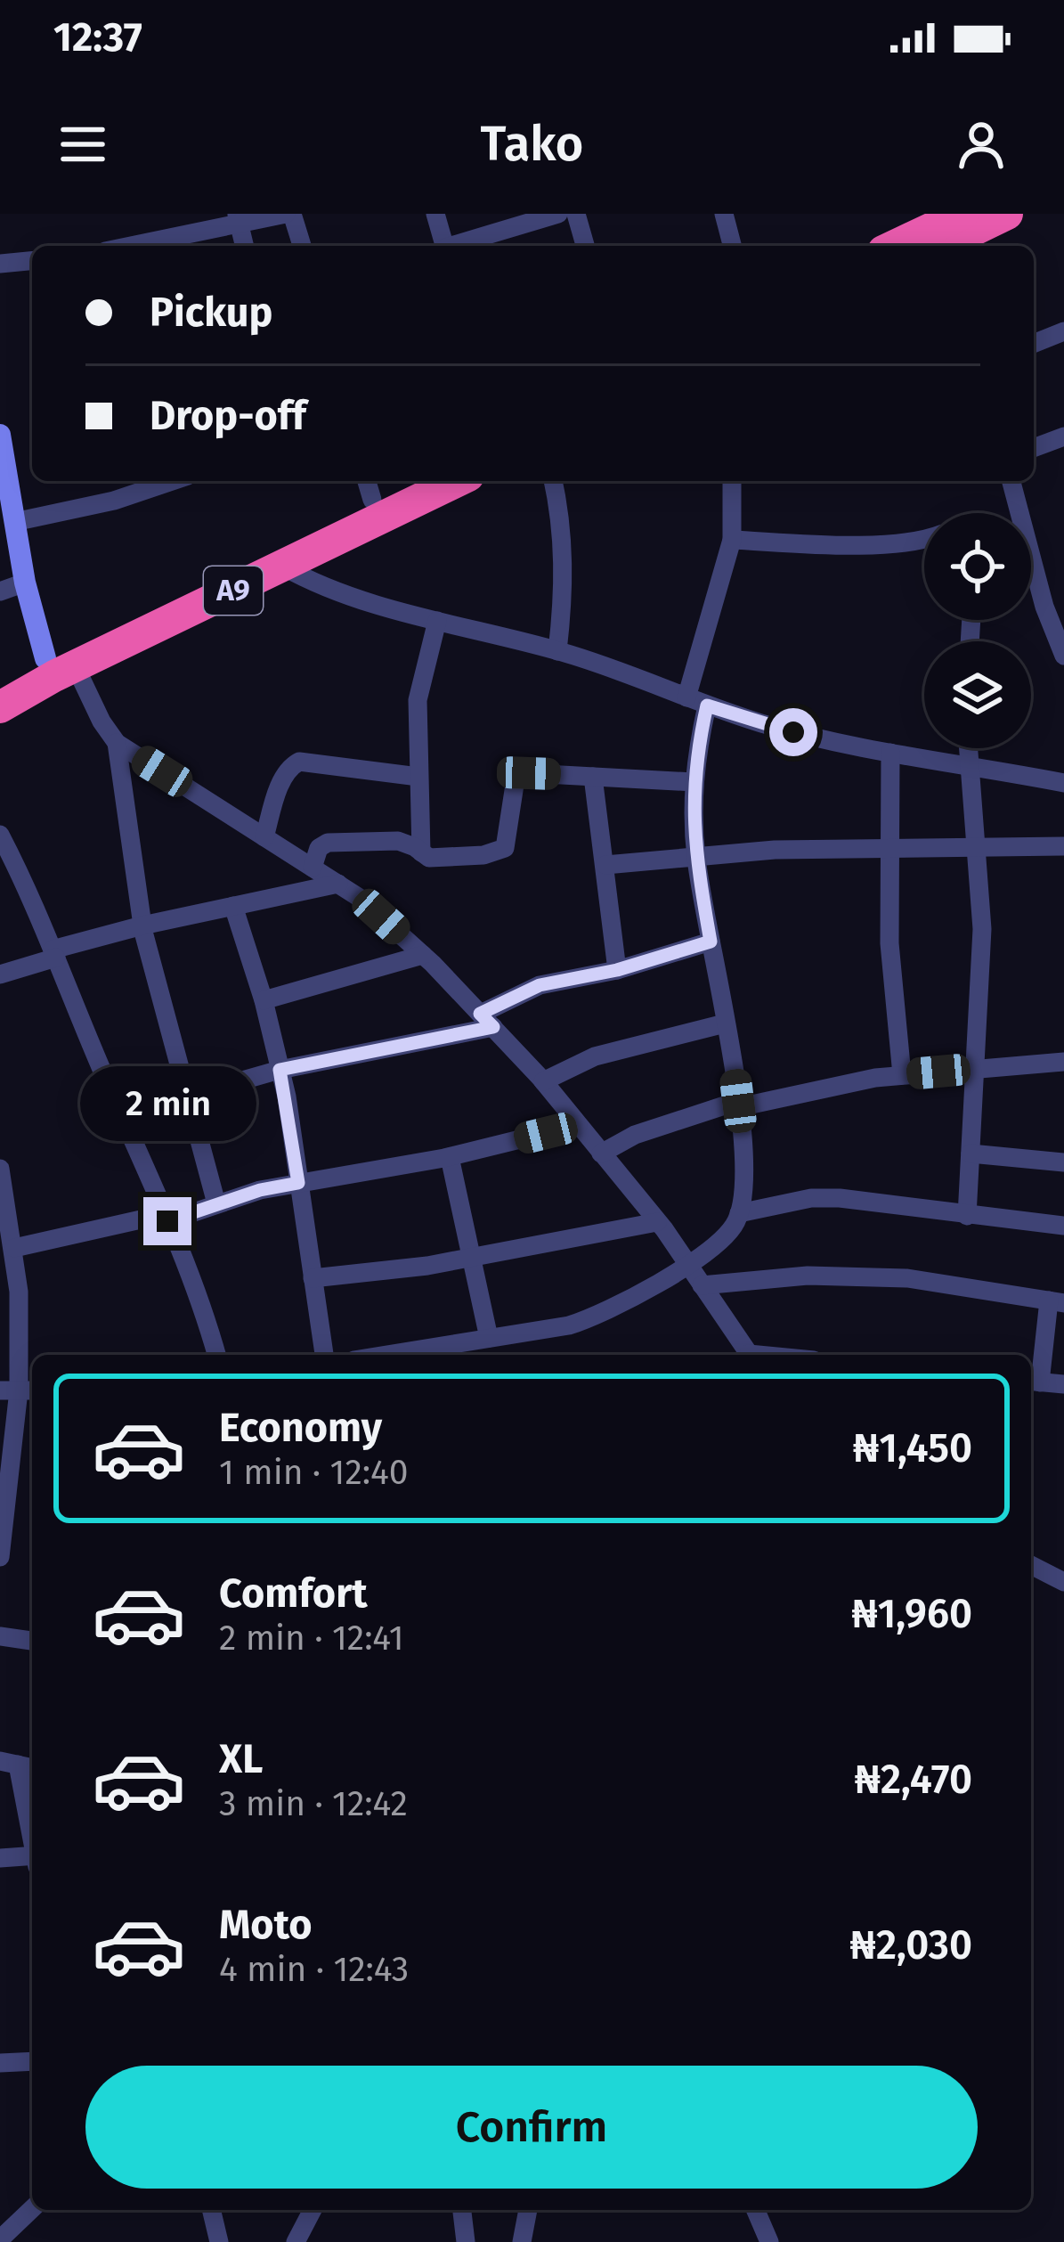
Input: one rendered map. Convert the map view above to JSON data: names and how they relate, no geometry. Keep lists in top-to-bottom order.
{
  "streets": {
    "highway": ["A9"]
  },
  "page": {
    "status": "12:37",
    "header": "Tako",
    "banner": ["Pickup", "Drop-off"],
    "bubble": "2 min",
    "list": [
      {
        "name": "Economy",
        "note": "1 min · 12:40",
        "value": "₦1,450"
      },
      {
        "name": "Comfort",
        "note": "2 min · 12:41",
        "value": "₦1,960"
      },
      {
        "name": "XL",
        "note": "3 min · 12:42",
        "value": "₦2,470"
      },
      {
        "name": "Moto",
        "note": "4 min · 12:43",
        "value": "₦2,030"
      }
    ],
    "buttons": "Confirm"
  }
}
